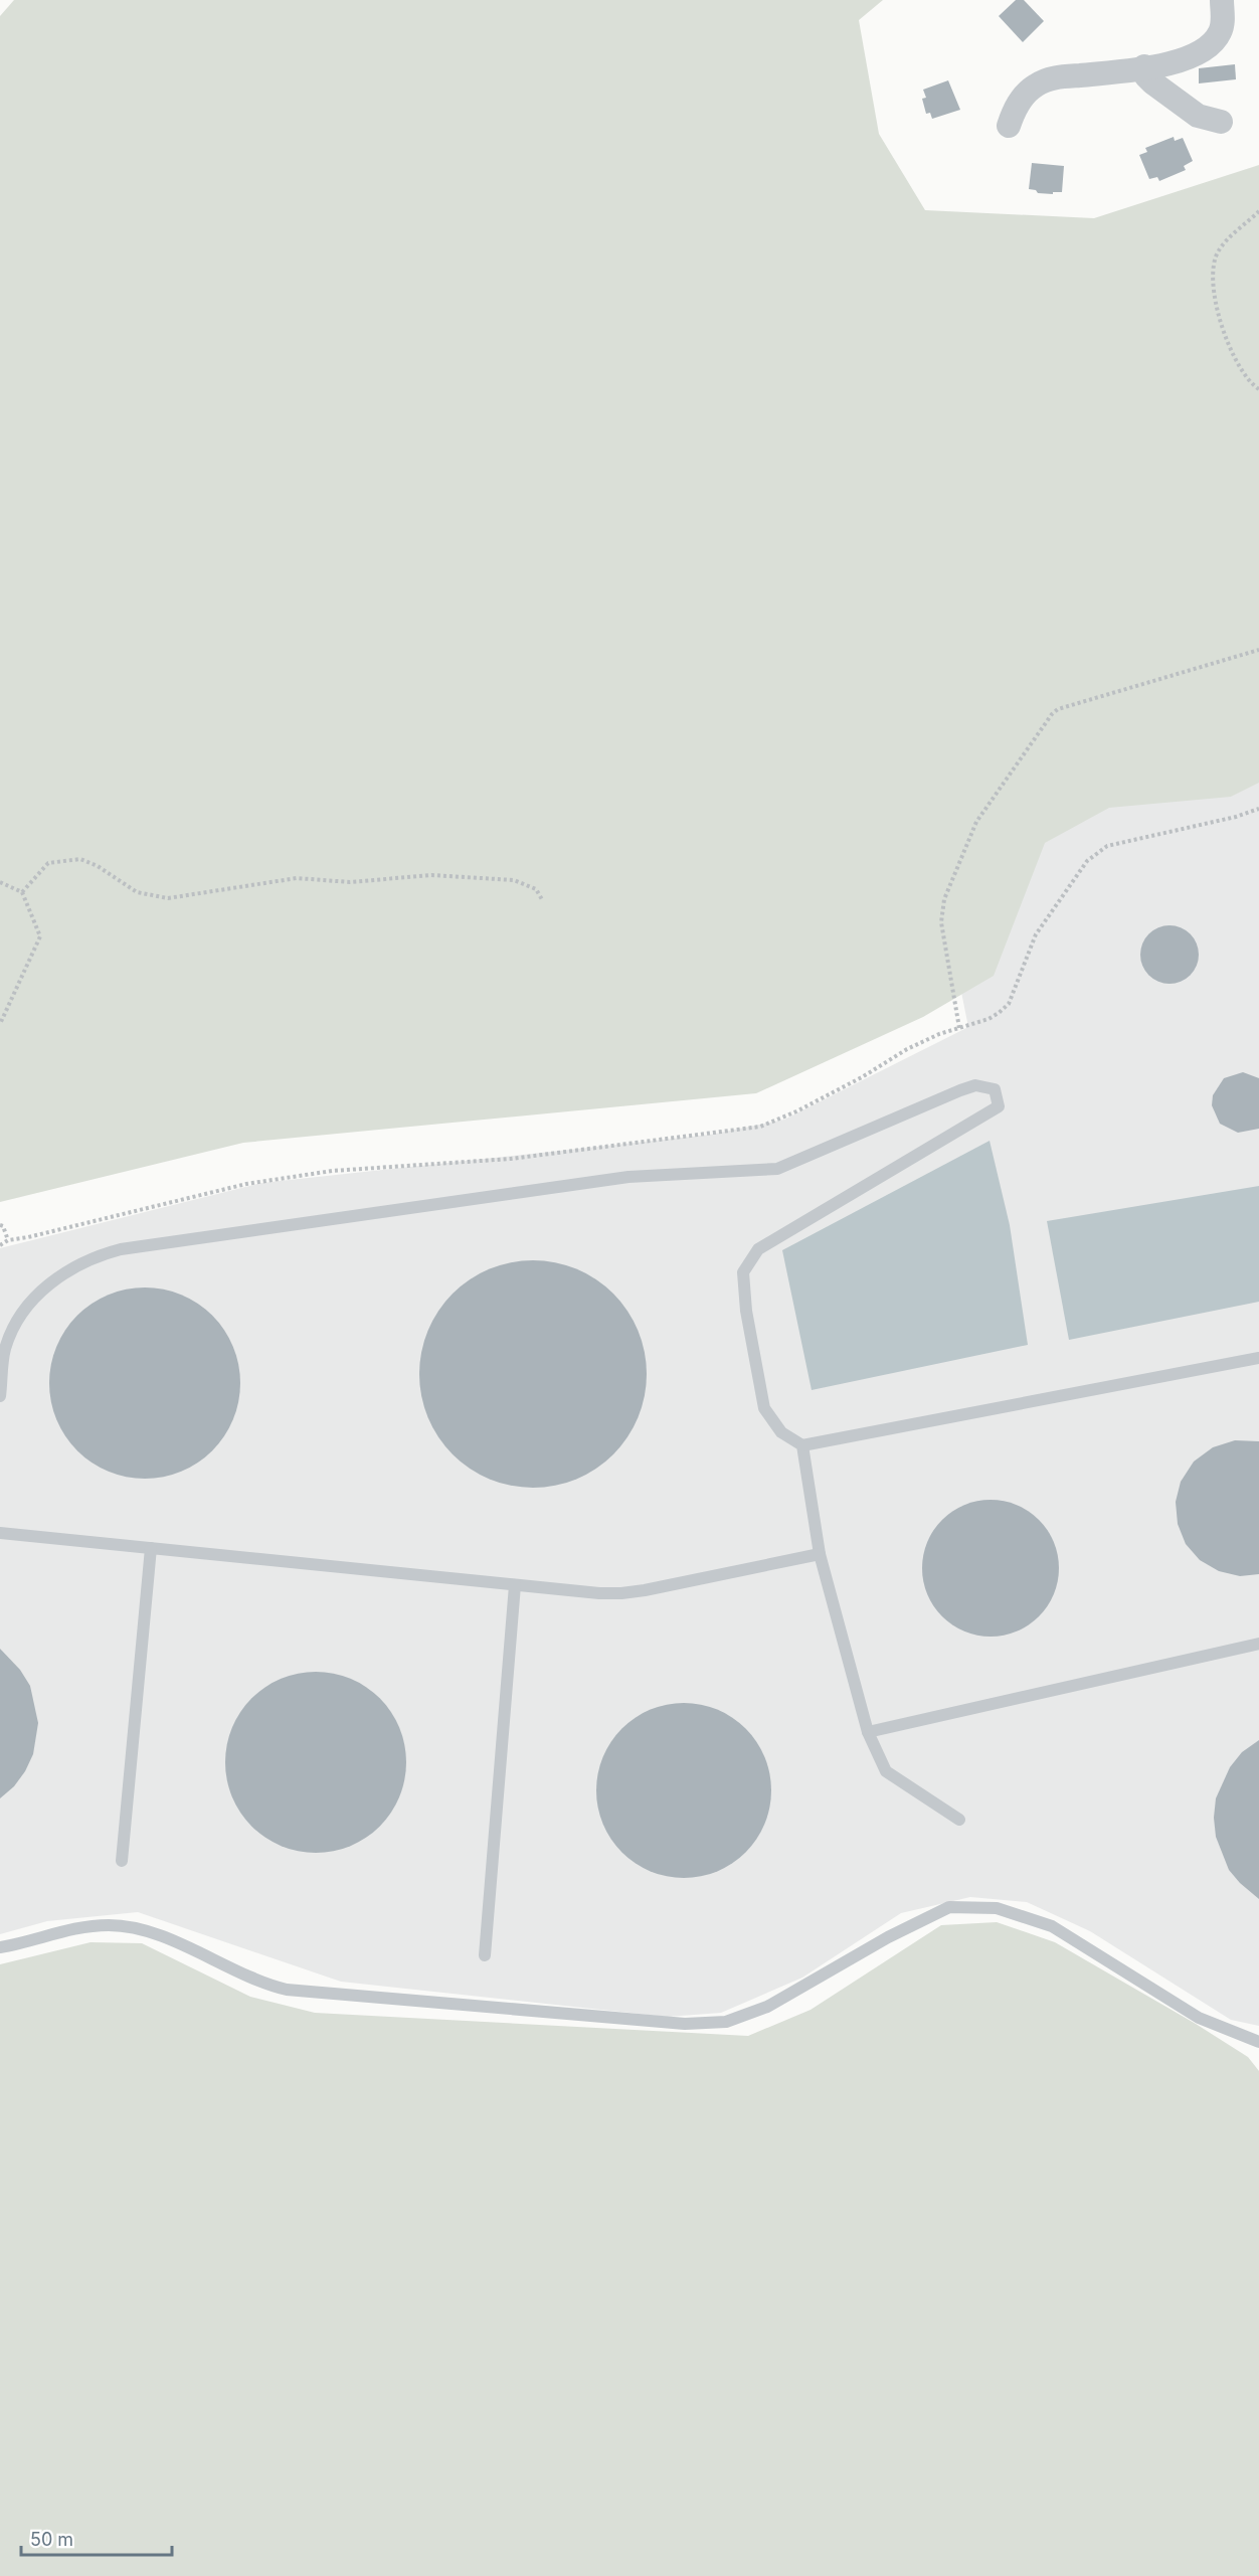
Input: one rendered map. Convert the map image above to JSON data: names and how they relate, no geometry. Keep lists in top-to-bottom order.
{
  "scale_bar": "50 m"
}
